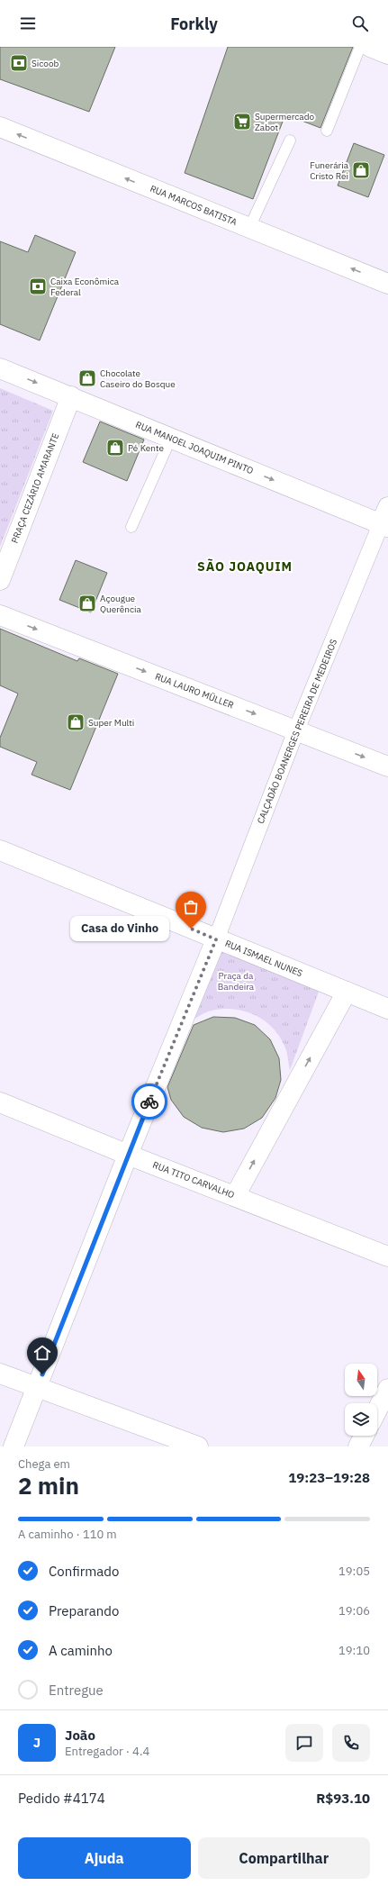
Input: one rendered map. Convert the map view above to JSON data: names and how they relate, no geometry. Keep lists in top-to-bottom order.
{
  "streets": {
    "street": [
      "RUA MARCOS BATISTA",
      "RUA MANOEL JOAQUIM PINTO",
      "PRAÇA CEZÁRIO AMARANTE",
      "RUA LAURO MÜLLER",
      "CALÇADÃO BOANERGES PEREIRA DE MEDEIROS",
      "RUA ISMAEL NUNES",
      "RUA TITO CARVALHO"
    ]
  },
  "crossings": [
    ["RUA MANOEL JOAQUIM PINTO", "PRAÇA CEZÁRIO AMARANTE"],
    ["RUA MANOEL JOAQUIM PINTO", "CALÇADÃO BOANERGES PEREIRA DE MEDEIROS"],
    ["RUA LAURO MÜLLER", "CALÇADÃO BOANERGES PEREIRA DE MEDEIROS"],
    ["CALÇADÃO BOANERGES PEREIRA DE MEDEIROS", "RUA ISMAEL NUNES"]
  ],
  "one_way": ["RUA MARCOS BATISTA", "RUA MANOEL JOAQUIM PINTO", "RUA LAURO MÜLLER"],
  "districts": ["SÃO JOAQUIM"],
  "parks": ["Praça da Bandeira"],
  "places": {
    "bank": ["Sicoob", "Caixa Econômica Federal"],
    "supermarket": ["Supermercado Zabot"],
    "shop": [
      "Funerária Cristo Rei",
      "Chocolate Caseiro do Bosque",
      "Pé Kente",
      "Açougue Querência",
      "Super Multi"
    ],
    "other": ["Casa do Vinho"]
  },
  "north": "top",
  "page": {
    "header": "Forkly",
    "bubble": "Casa do Vinho",
    "heading": ["2 min", "Chega em", "19:23–19:28"],
    "panel": [
      "João",
      "Entregador · 4.4",
      "Pedido #4174",
      "R$93.10"
    ],
    "bar": "A caminho · 110 m",
    "list": [
      ["Confirmado", "19:05"],
      ["Preparando", "19:06"],
      ["A caminho", "19:10"],
      "Entregue"
    ],
    "round": "J",
    "buttons": ["Ajuda", "Compartilhar"]
  }
}
